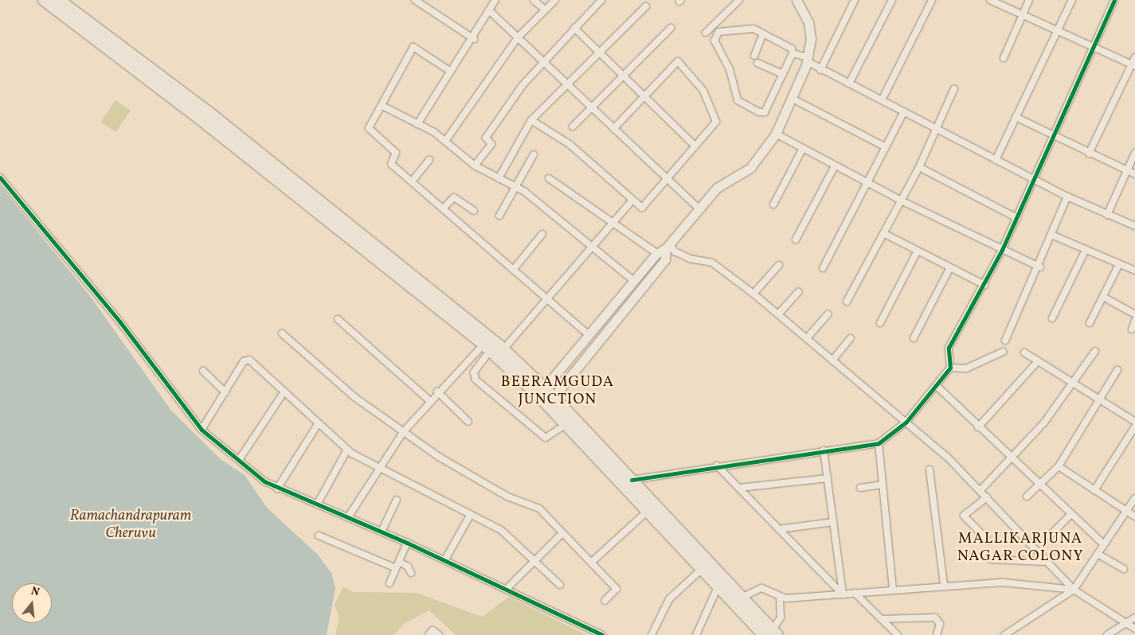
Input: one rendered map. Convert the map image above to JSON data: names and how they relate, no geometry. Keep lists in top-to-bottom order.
{
  "districts": ["BEERAMGUDA JUNCTION", "MALLIKARJUNA NAGAR COLONY"],
  "water": ["Ramachandrapuram Cheruvu"],
  "north": "top"
}
